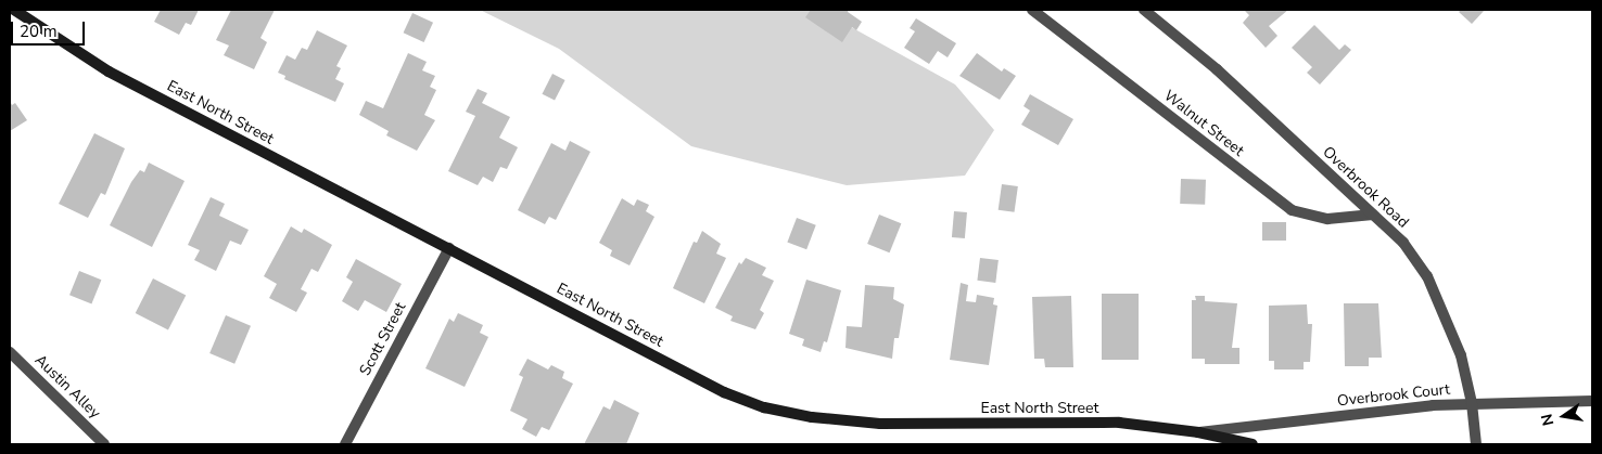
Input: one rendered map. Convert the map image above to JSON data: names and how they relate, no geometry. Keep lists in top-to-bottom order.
{
  "streets": {
    "main road": ["East North Street"],
    "street": [
      "Walnut Street",
      "Overbrook Road",
      "Scott Street",
      "Austin Alley",
      "Overbrook Court"
    ]
  },
  "crossings": [
    ["East North Street", "Scott Street"],
    ["East North Street", "Overbrook Court"],
    ["Walnut Street", "Overbrook Road"],
    ["Overbrook Road", "Overbrook Court"]
  ],
  "scale_bar": "20 m",
  "north": "left"
}
